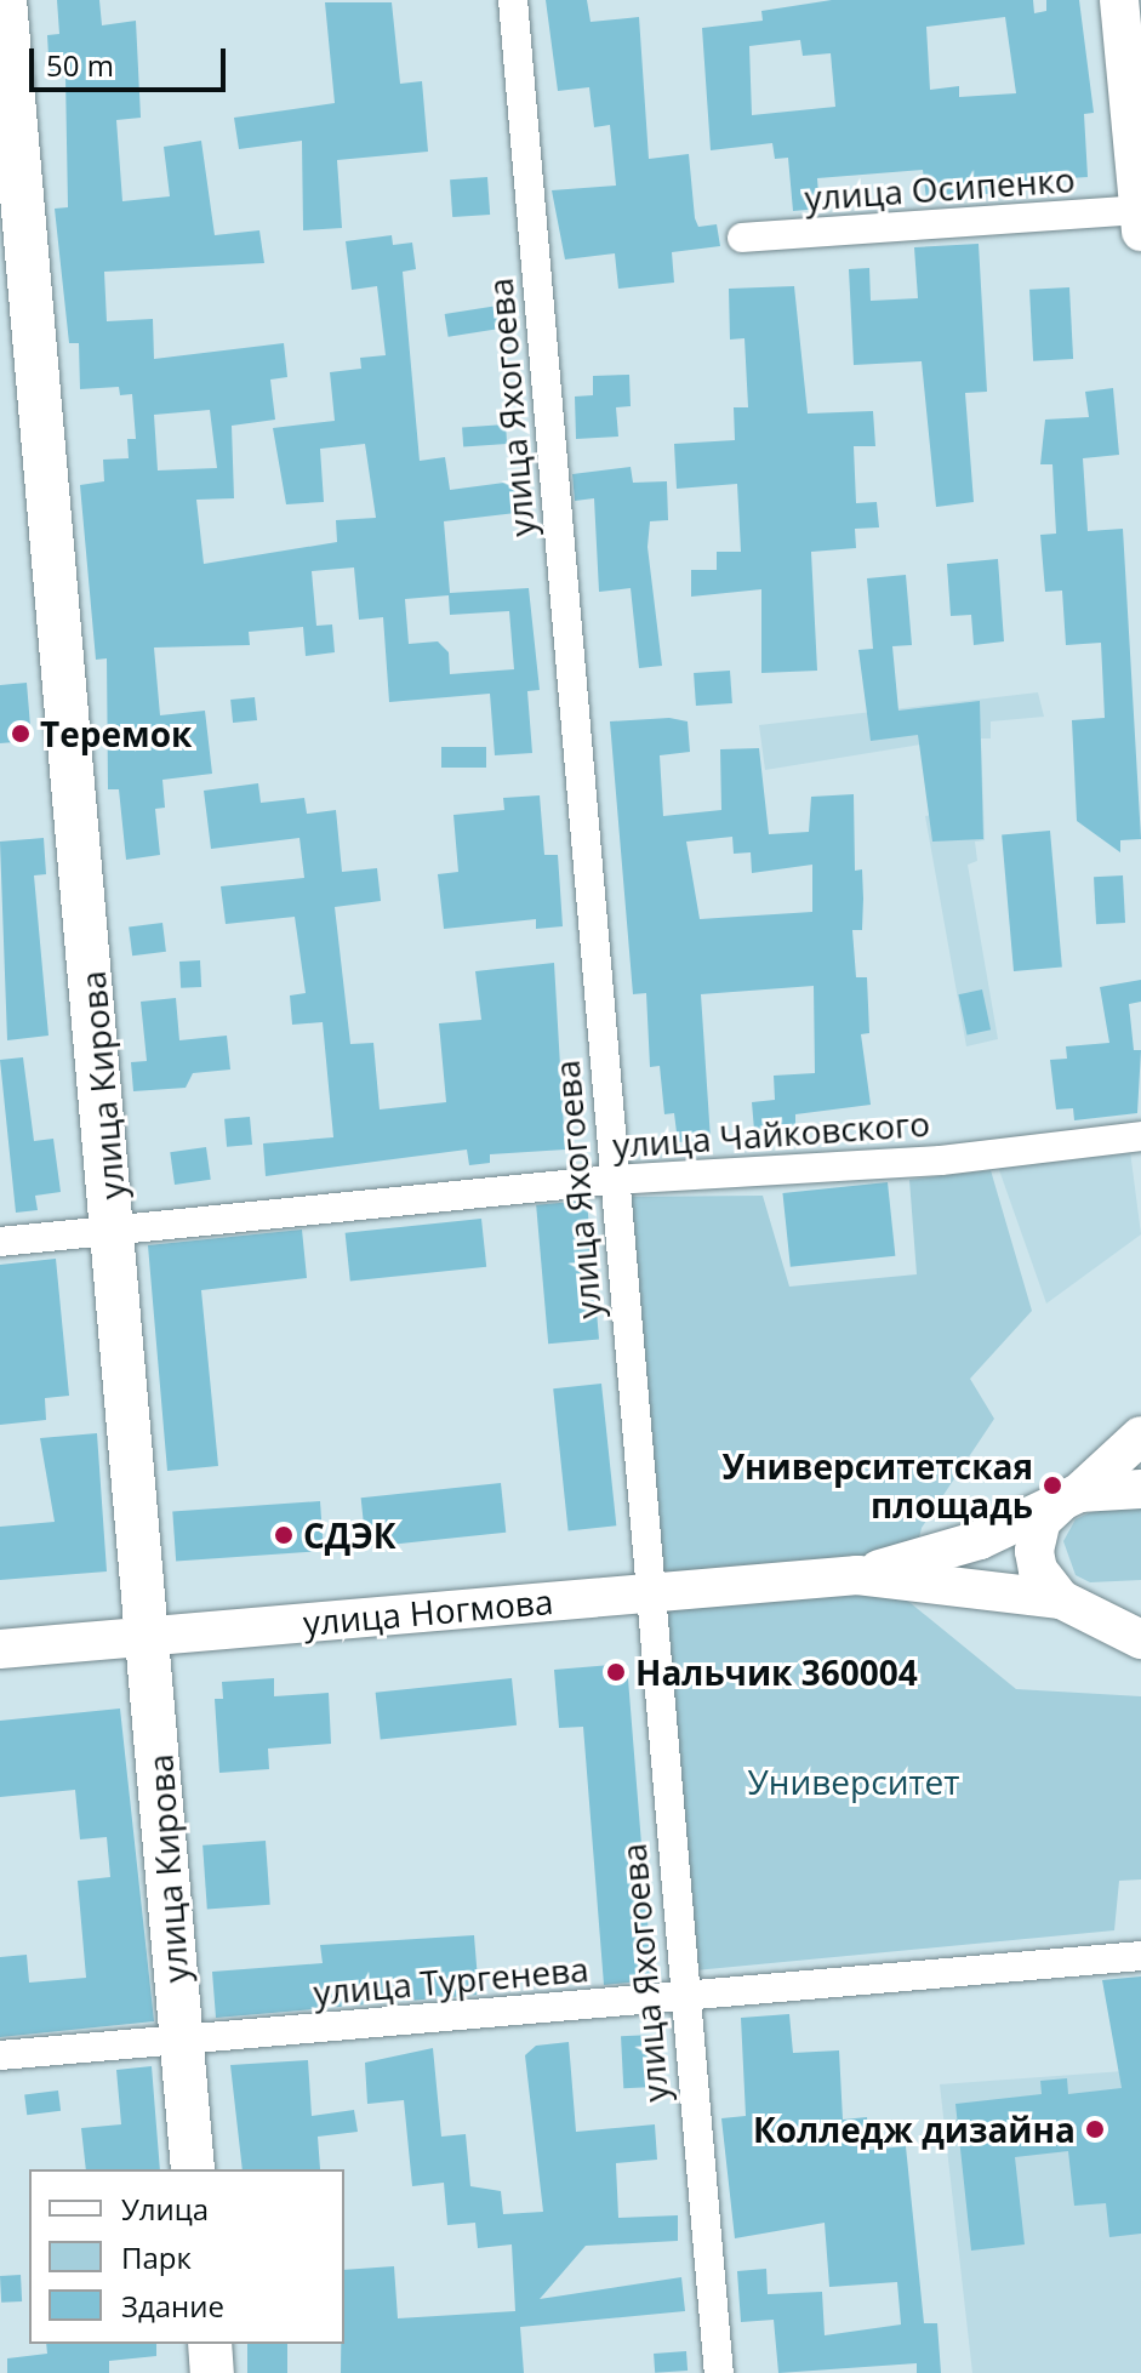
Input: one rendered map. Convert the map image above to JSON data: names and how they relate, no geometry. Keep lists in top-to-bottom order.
{
  "streets": {
    "main road": ["улица Кирова"],
    "street": [
      "улица Осипенко",
      "улица Яхогоева",
      "улица Чайковского",
      "улица Ногмова",
      "улица Тургенева"
    ]
  },
  "crossings": [
    ["улица Яхогоева", "улица Чайковского"],
    ["улица Яхогоева", "улица Ногмова"],
    ["улица Яхогоева", "улица Тургенева"],
    ["улица Кирова", "улица Чайковского"],
    ["улица Кирова", "улица Ногмова"],
    ["улица Кирова", "улица Тургенева"]
  ],
  "parks": ["Университет"],
  "places": [
    "Теремок",
    "Университетская площадь",
    "СДЭК",
    "Нальчик 360004",
    "Колледж дизайна"
  ],
  "legend": ["Улица", "Парк", "Здание"],
  "scale_bar": "50 m"
}
